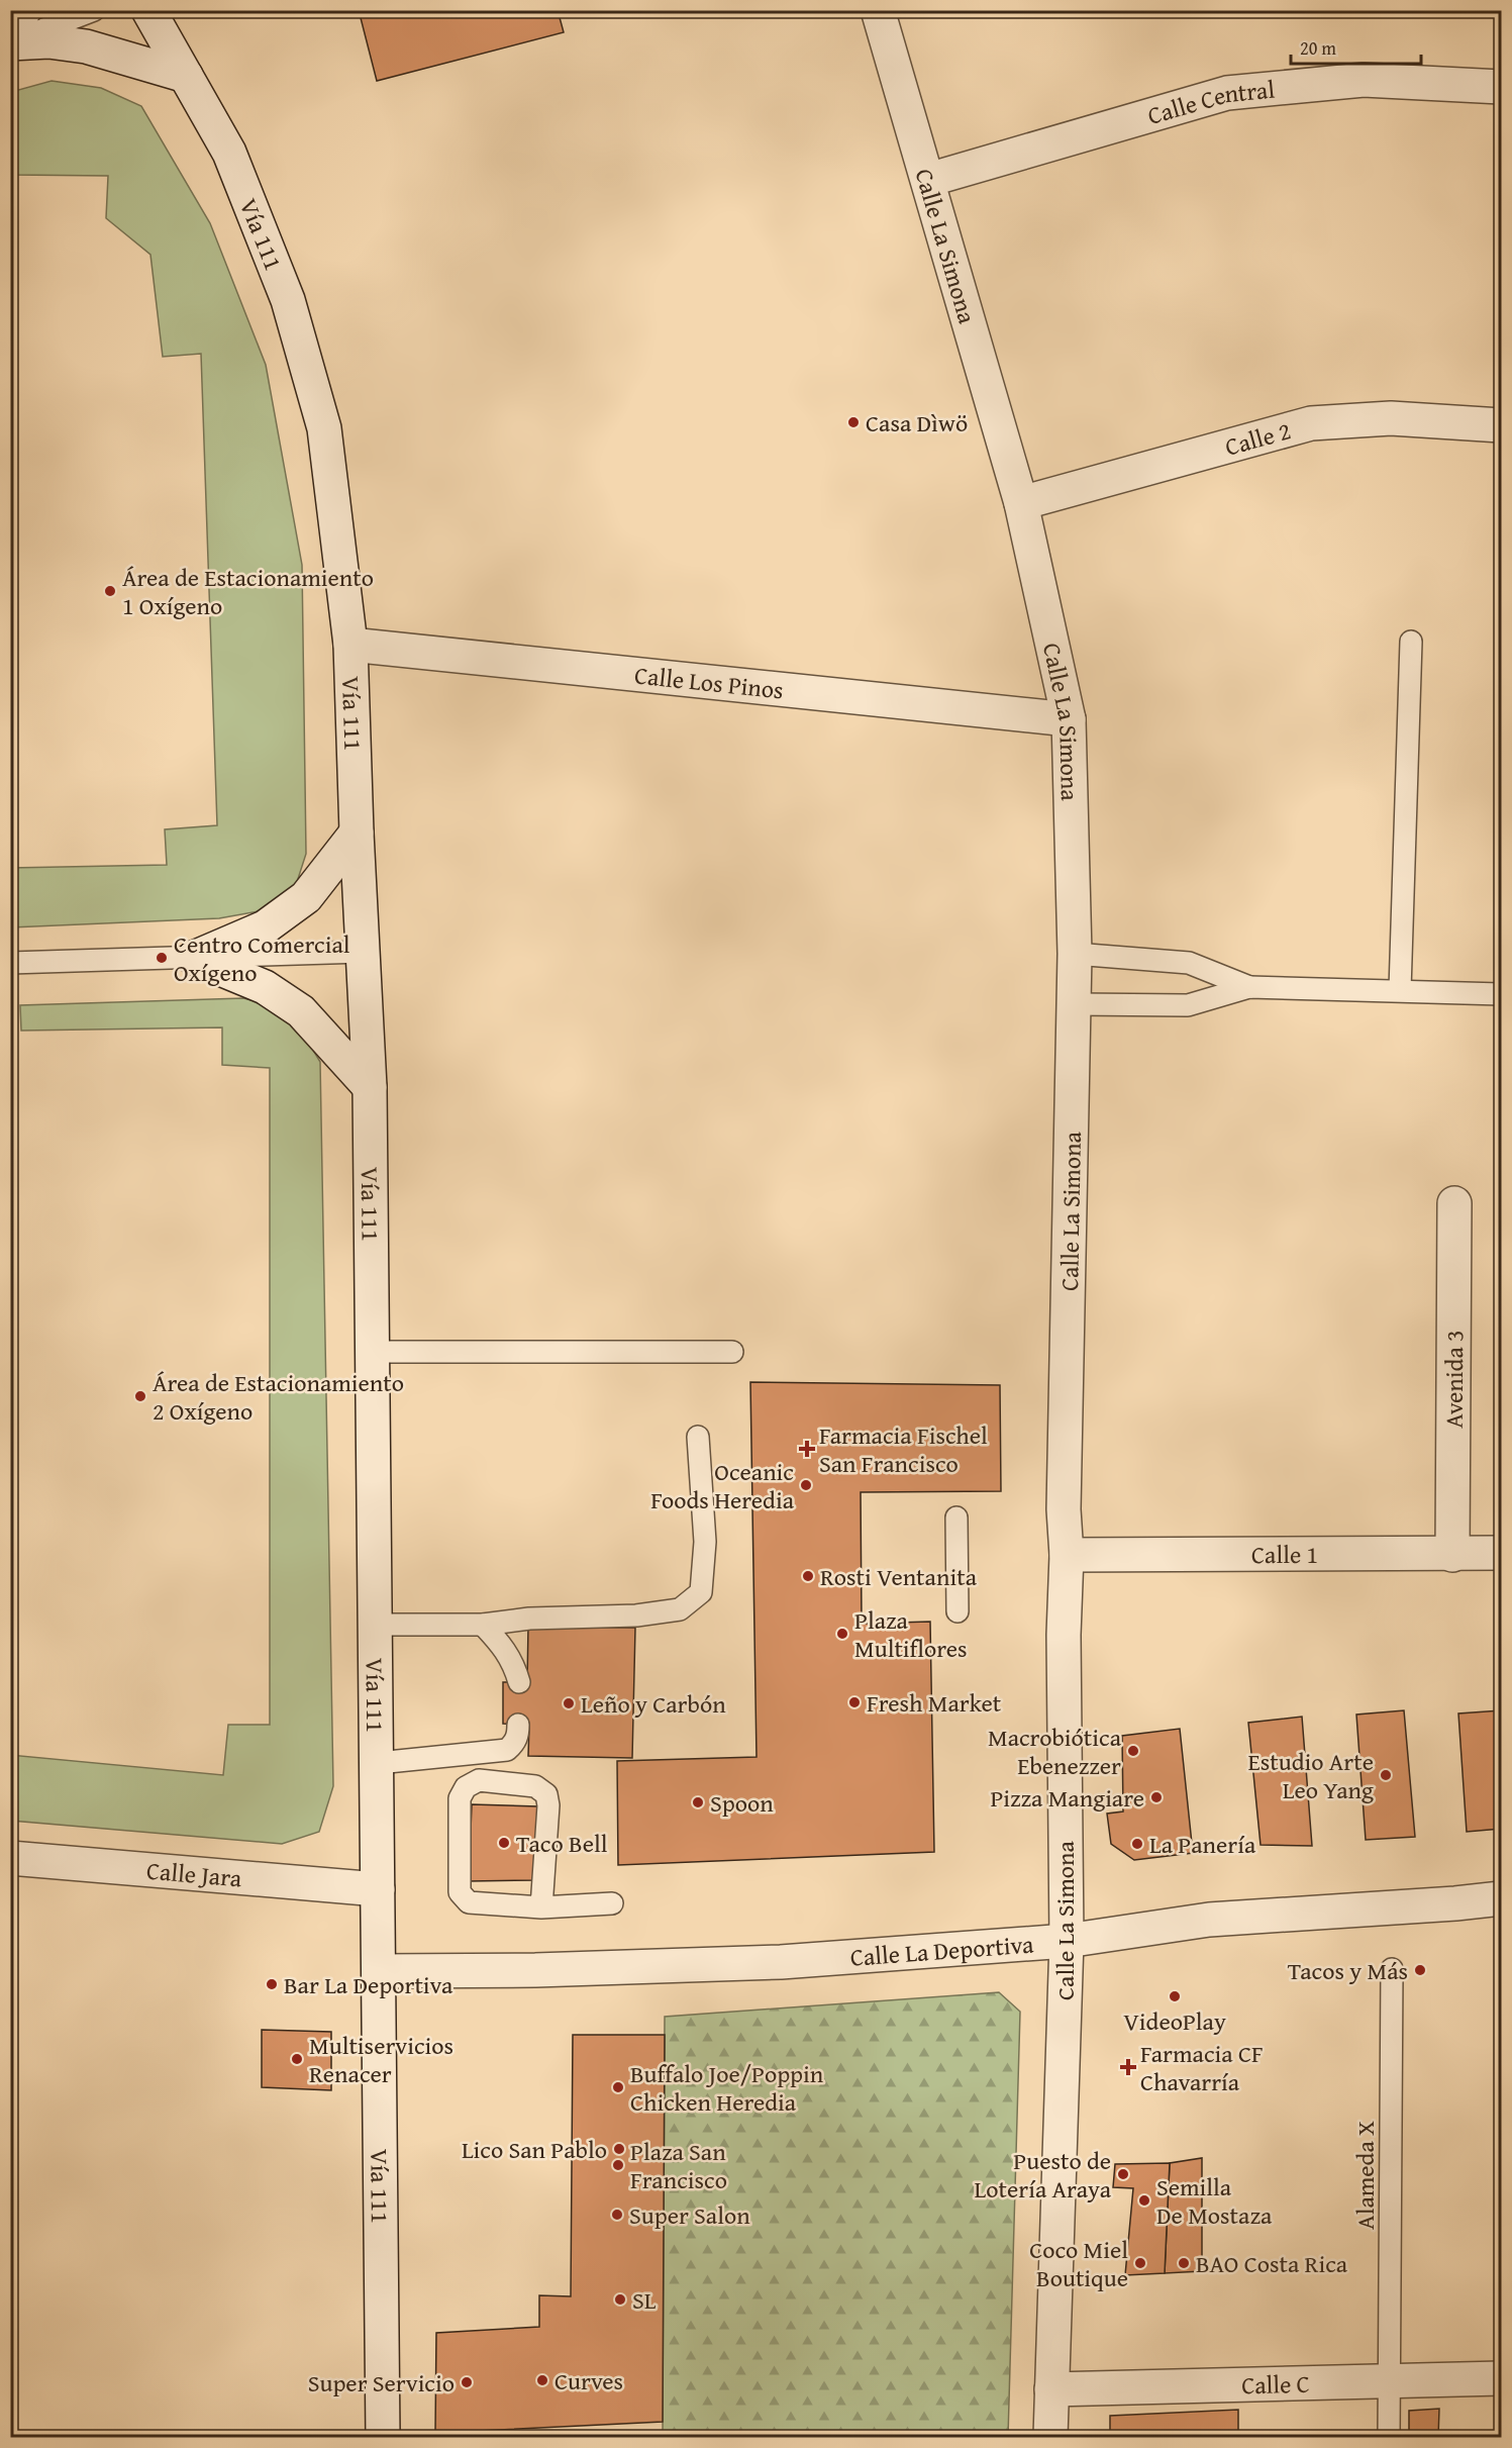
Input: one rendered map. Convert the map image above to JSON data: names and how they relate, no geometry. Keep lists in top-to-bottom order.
{
  "streets": {
    "street": [
      "Calle Central",
      "Vía 111",
      "Calle La Simona",
      "Calle 2",
      "Calle Los Pinos",
      "Avenida 3",
      "Calle 1",
      "Calle Jara",
      "Calle La Deportiva",
      "Calle C"
    ],
    "lane": ["Alameda X"]
  },
  "crossings": [
    ["Calle Central", "Calle La Simona"],
    ["Vía 111", "Calle Los Pinos"],
    ["Vía 111", "Calle Jara"],
    ["Vía 111", "Calle La Deportiva"],
    ["Calle La Simona", "Calle 2"],
    ["Calle La Simona", "Calle Los Pinos"],
    ["Calle La Simona", "Calle 1"],
    ["Calle La Simona", "Calle La Deportiva"],
    ["Calle La Simona", "Calle C"],
    ["Avenida 3", "Calle 1"],
    ["Alameda X", "Calle C"]
  ],
  "places": {
    "other": [
      "Casa Dìwö",
      "Área de Estacionamiento 1 Oxígeno",
      "Centro Comercial Oxígeno",
      "Área de Estacionamiento 2 Oxígeno",
      "Oceanic Foods Heredia",
      "Rosti Ventanita",
      "Plaza Multiflores",
      "Fresh Market",
      "Leño y Carbón",
      "Macrobiótica Ebenezzer",
      "Estudio Arte Leo Yang",
      "Pizza Mangiare",
      "Spoon",
      "Taco Bell",
      "La Panería",
      "Tacos y Más",
      "Bar La Deportiva",
      "VideoPlay",
      "Multiservicios Renacer",
      "Buffalo Joe/Poppin Chicken Heredia",
      "Lico San Pablo",
      "Plaza San Francisco",
      "Puesto de Lotería Araya",
      "Semilla De Mostaza",
      "Super Salon",
      "Coco Miel Boutique",
      "BAO Costa Rica",
      "SL",
      "Curves",
      "Super Servicio"
    ],
    "health": ["Farmacia Fischel San Francisco", "Farmacia CF Chavarría"]
  },
  "scale_bar": "20 m"
}
